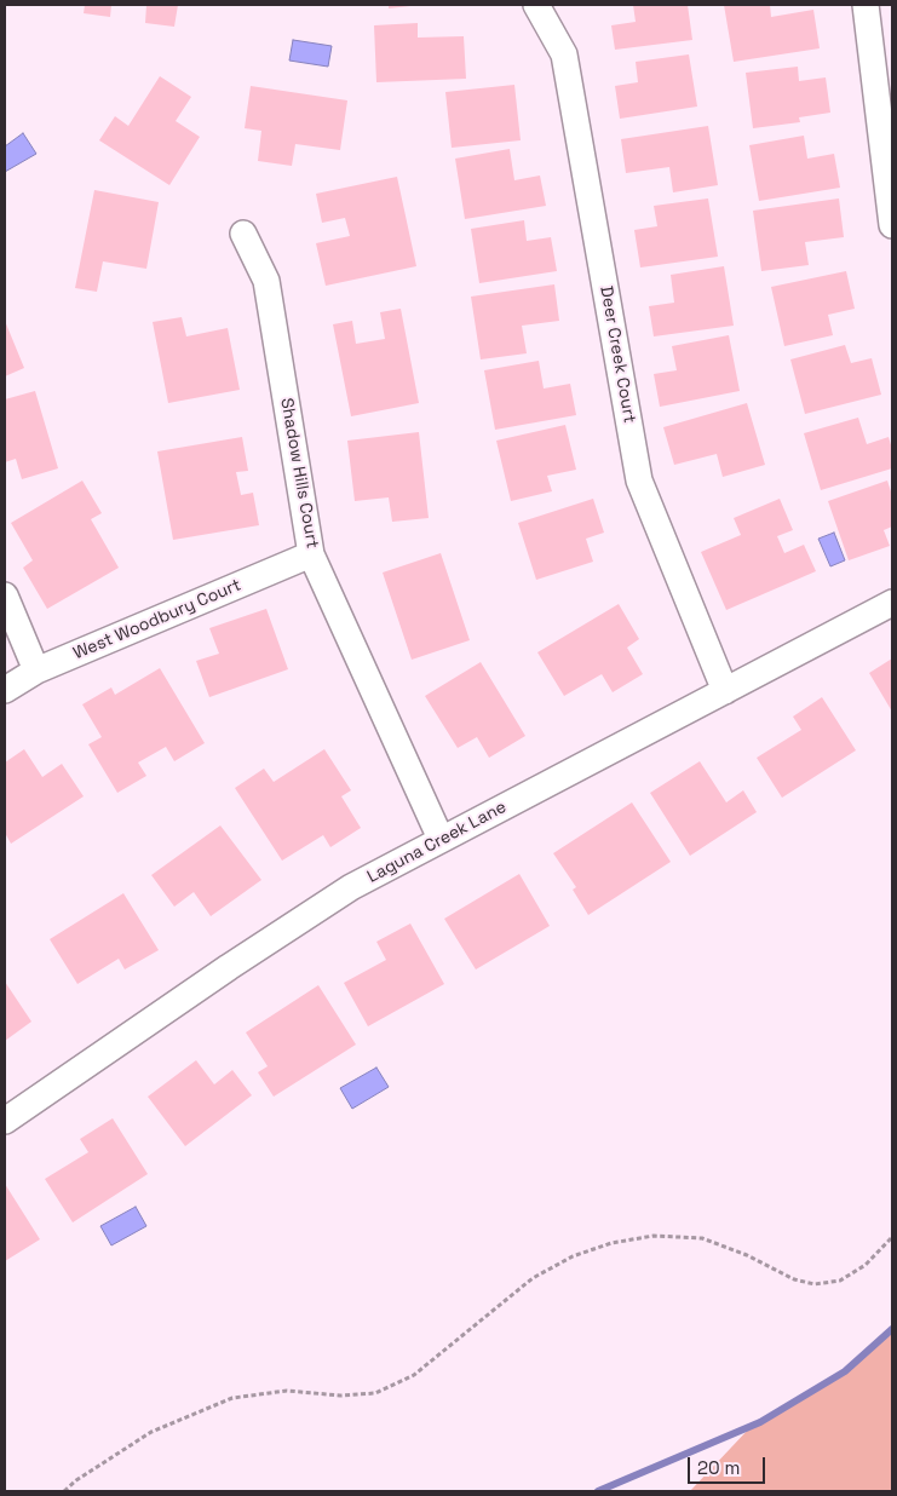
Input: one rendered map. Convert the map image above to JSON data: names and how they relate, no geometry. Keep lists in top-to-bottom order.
{
  "streets": {
    "street": [
      "Deer Creek Court",
      "Shadow Hills Court",
      "West Woodbury Court",
      "Laguna Creek Lane"
    ]
  },
  "crossings": [
    ["Deer Creek Court", "Laguna Creek Lane"],
    ["Shadow Hills Court", "West Woodbury Court"],
    ["Shadow Hills Court", "Laguna Creek Lane"]
  ],
  "scale_bar": "20 m"
}
